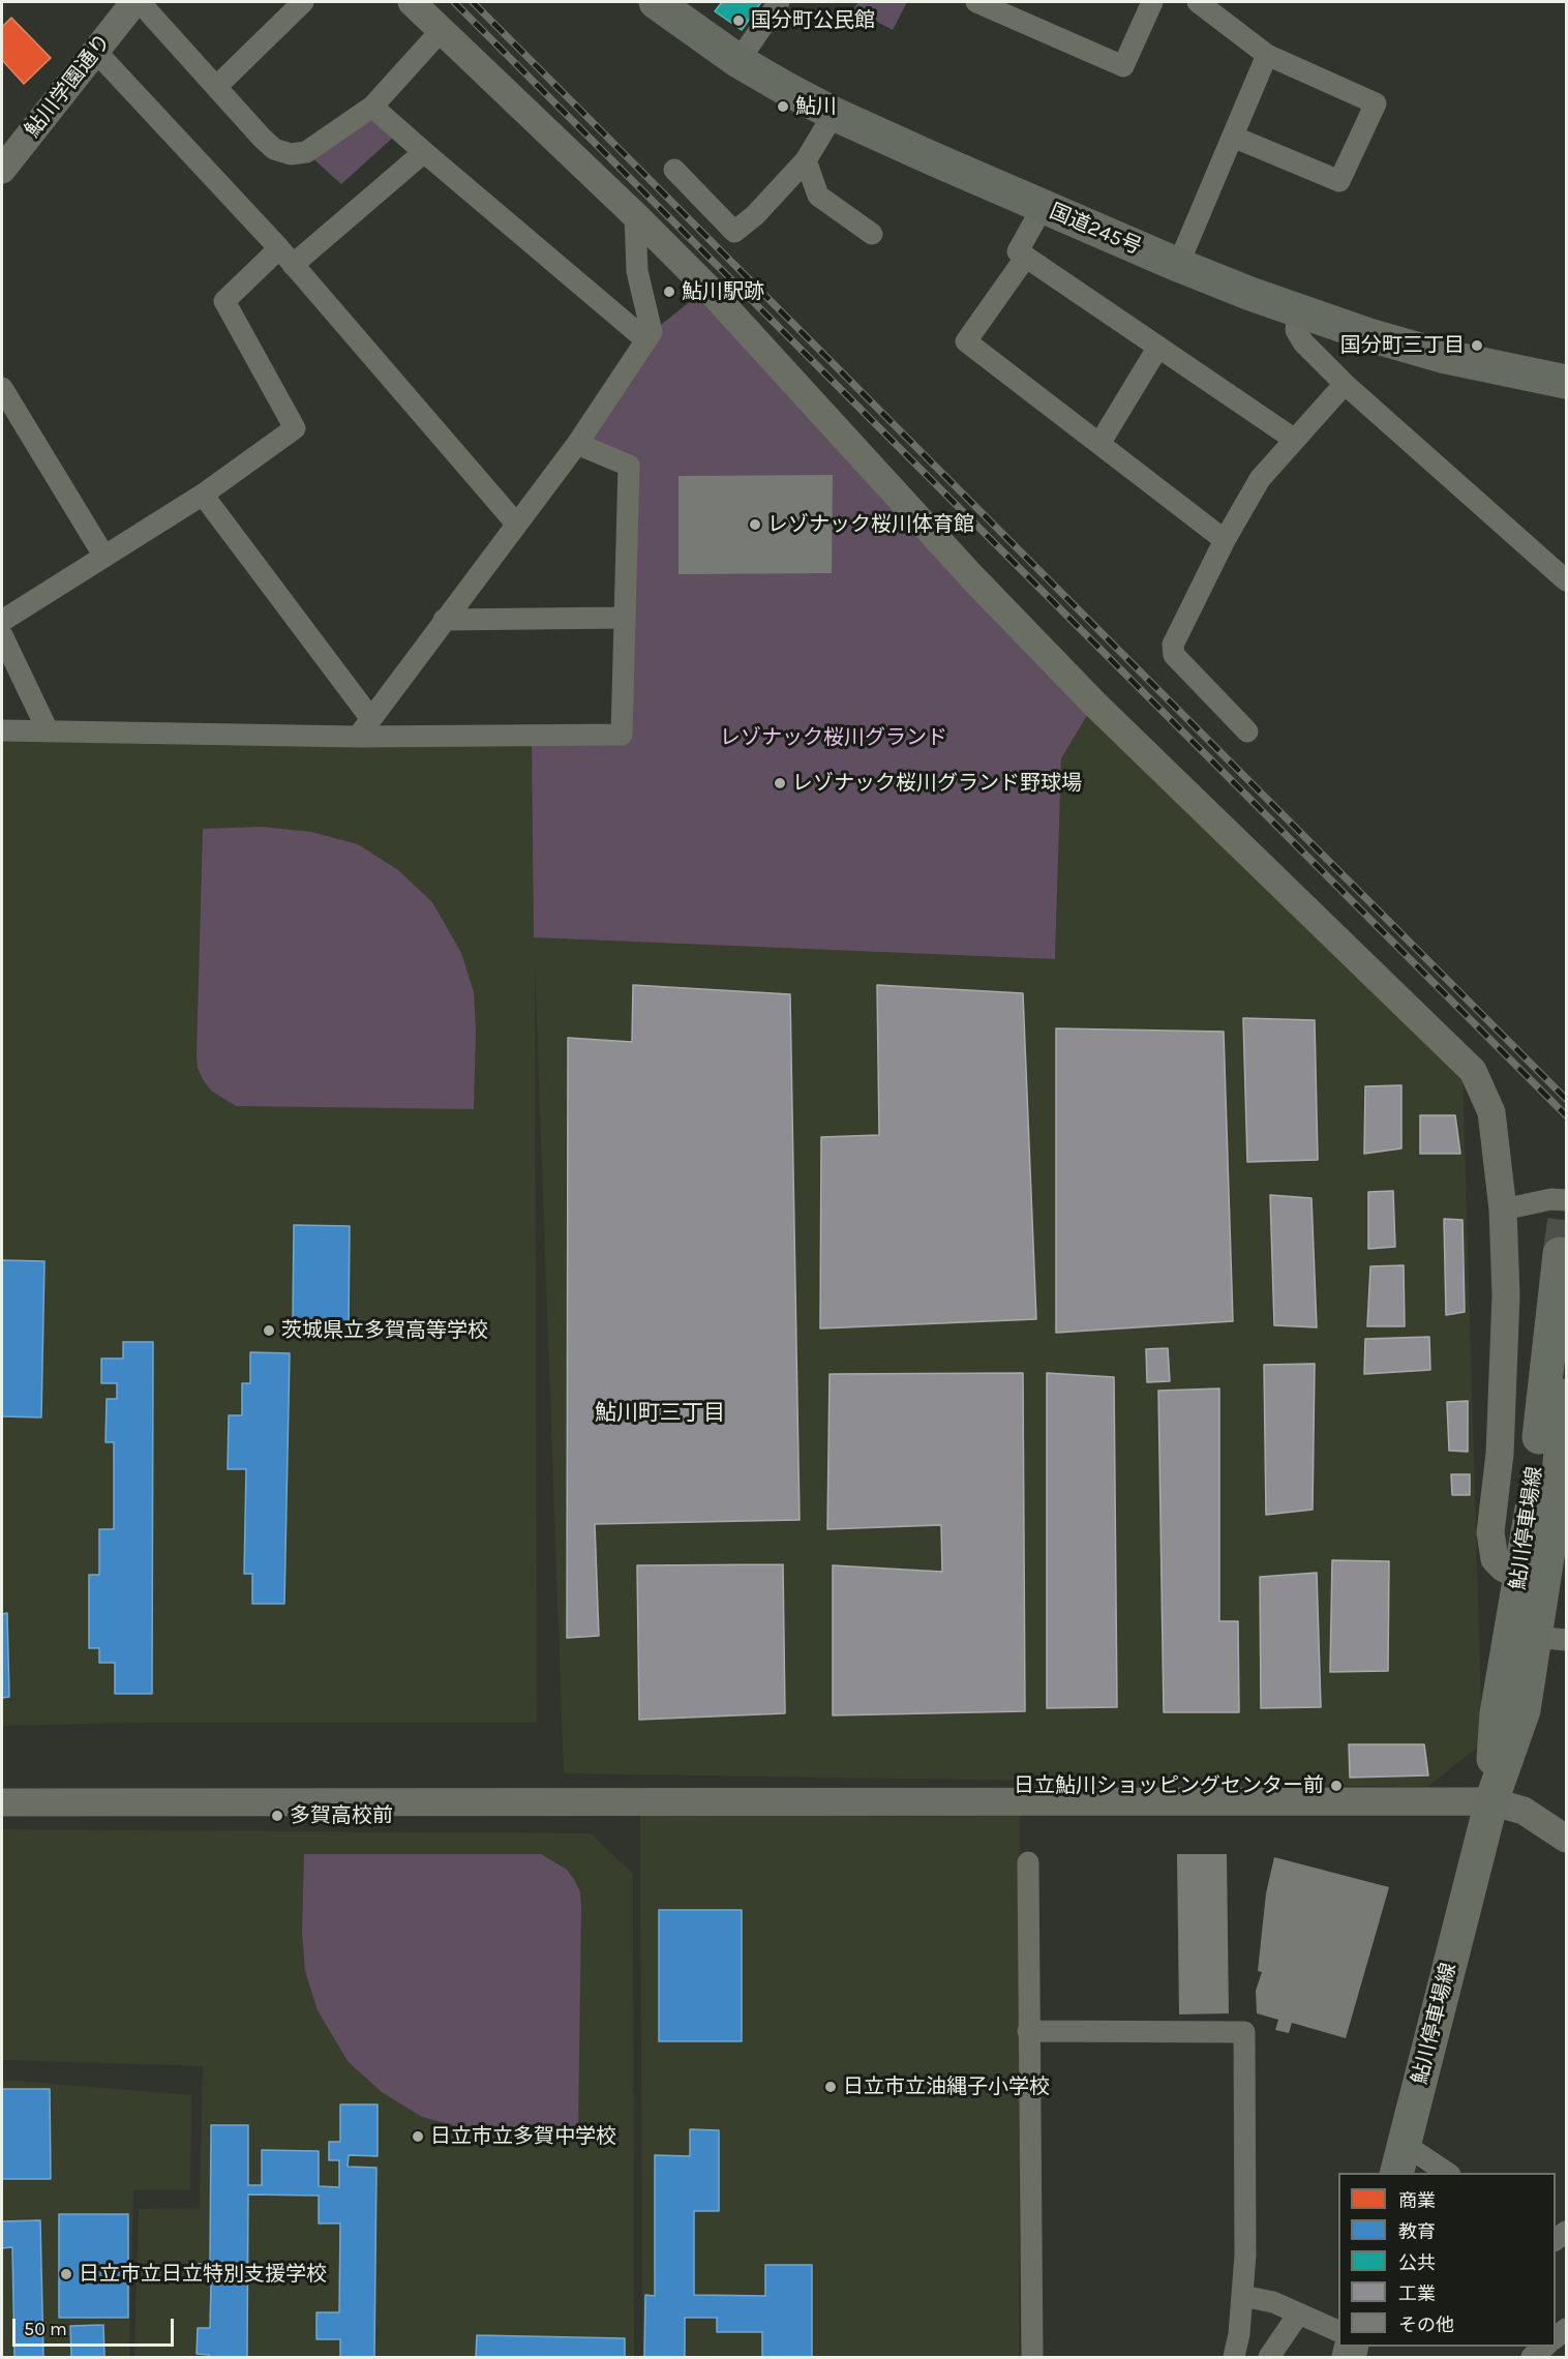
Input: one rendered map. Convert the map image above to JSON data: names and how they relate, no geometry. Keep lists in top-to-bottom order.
{
  "streets": {
    "highway": ["国道245号"],
    "main road": ["鮎川停車場線"],
    "street": ["鮎川学園通り"]
  },
  "districts": ["鮎川町三丁目"],
  "parks": ["レゾナック桜川グランド"],
  "places": [
    "国分町公民館",
    "鮎川",
    "鮎川駅跡",
    "国分町三丁目",
    "レゾナック桜川体育館",
    "レゾナック桜川グランド野球場",
    "茨城県立多賀高等学校",
    "日立鮎川ショッピングセンター前",
    "多賀高校前",
    "日立市立油縄子小学校",
    "日立市立多賀中学校",
    "日立市立日立特別支援学校"
  ],
  "legend": [
    "商業",
    "教育",
    "公共",
    "工業",
    "その他"
  ],
  "scale_bar": "50 m"
}
